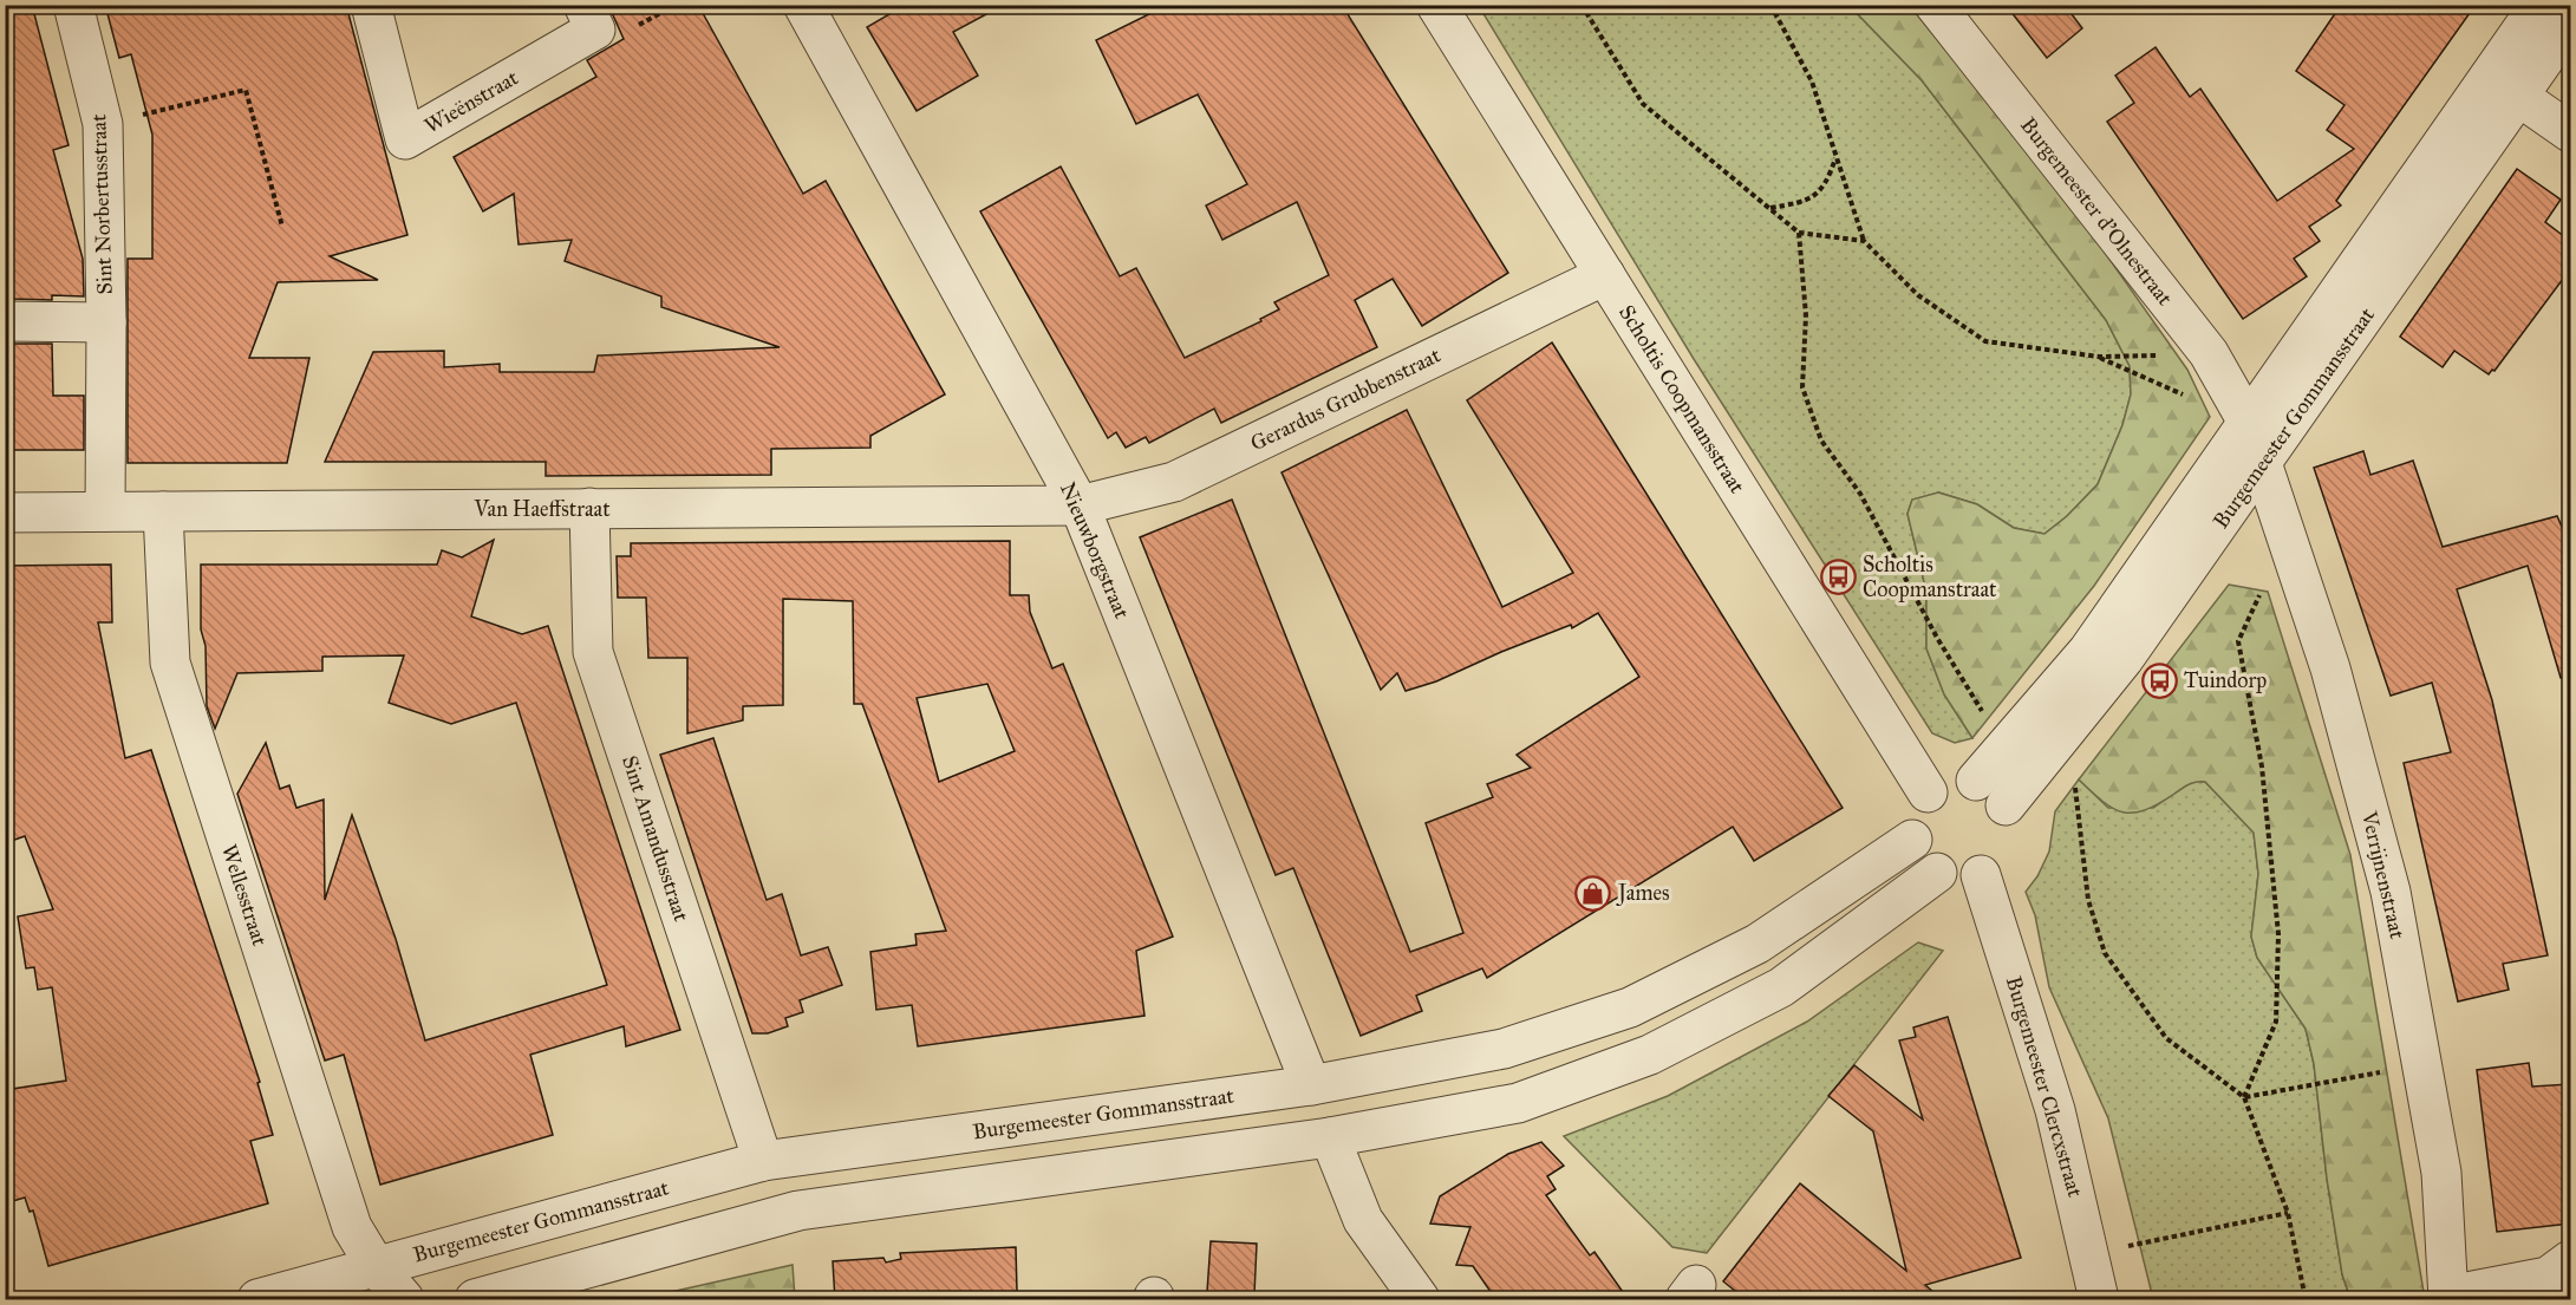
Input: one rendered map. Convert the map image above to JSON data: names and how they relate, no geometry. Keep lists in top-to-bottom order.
{
  "streets": {
    "street": [
      "Wieënstraat",
      "Sint Norbertusstraat",
      "Burgemeester d'Olnestraat",
      "Gerardus Grubbenstraat",
      "Scholtis Coopmansstraat",
      "Burgemeester Gommansstraat",
      "Van Haeffstraat",
      "Nieuwborgstraat",
      "Sint Amandusstraat",
      "Verrijnenstraat",
      "Wellesstraat",
      "Burgemeester Clercxstraat"
    ]
  },
  "crossings": [
    ["Sint Norbertusstraat", "Van Haeffstraat"],
    ["Burgemeester d'Olnestraat", "Burgemeester Gommansstraat"],
    ["Burgemeester d'Olnestraat", "Verrijnenstraat"],
    ["Gerardus Grubbenstraat", "Scholtis Coopmansstraat"],
    ["Gerardus Grubbenstraat", "Van Haeffstraat"],
    ["Gerardus Grubbenstraat", "Nieuwborgstraat"],
    ["Scholtis Coopmansstraat", "Burgemeester Gommansstraat"],
    ["Scholtis Coopmansstraat", "Burgemeester Clercxstraat"],
    ["Burgemeester Gommansstraat", "Nieuwborgstraat"],
    ["Burgemeester Gommansstraat", "Sint Amandusstraat"],
    ["Burgemeester Gommansstraat", "Verrijnenstraat"],
    ["Burgemeester Gommansstraat", "Wellesstraat"],
    ["Burgemeester Gommansstraat", "Burgemeester Clercxstraat"],
    ["Van Haeffstraat", "Nieuwborgstraat"],
    ["Van Haeffstraat", "Sint Amandusstraat"],
    ["Van Haeffstraat", "Wellesstraat"]
  ],
  "places": {
    "bus stop": ["Scholtis Coopmanstraat", "Tuindorp"],
    "shop": ["James"]
  }
}
